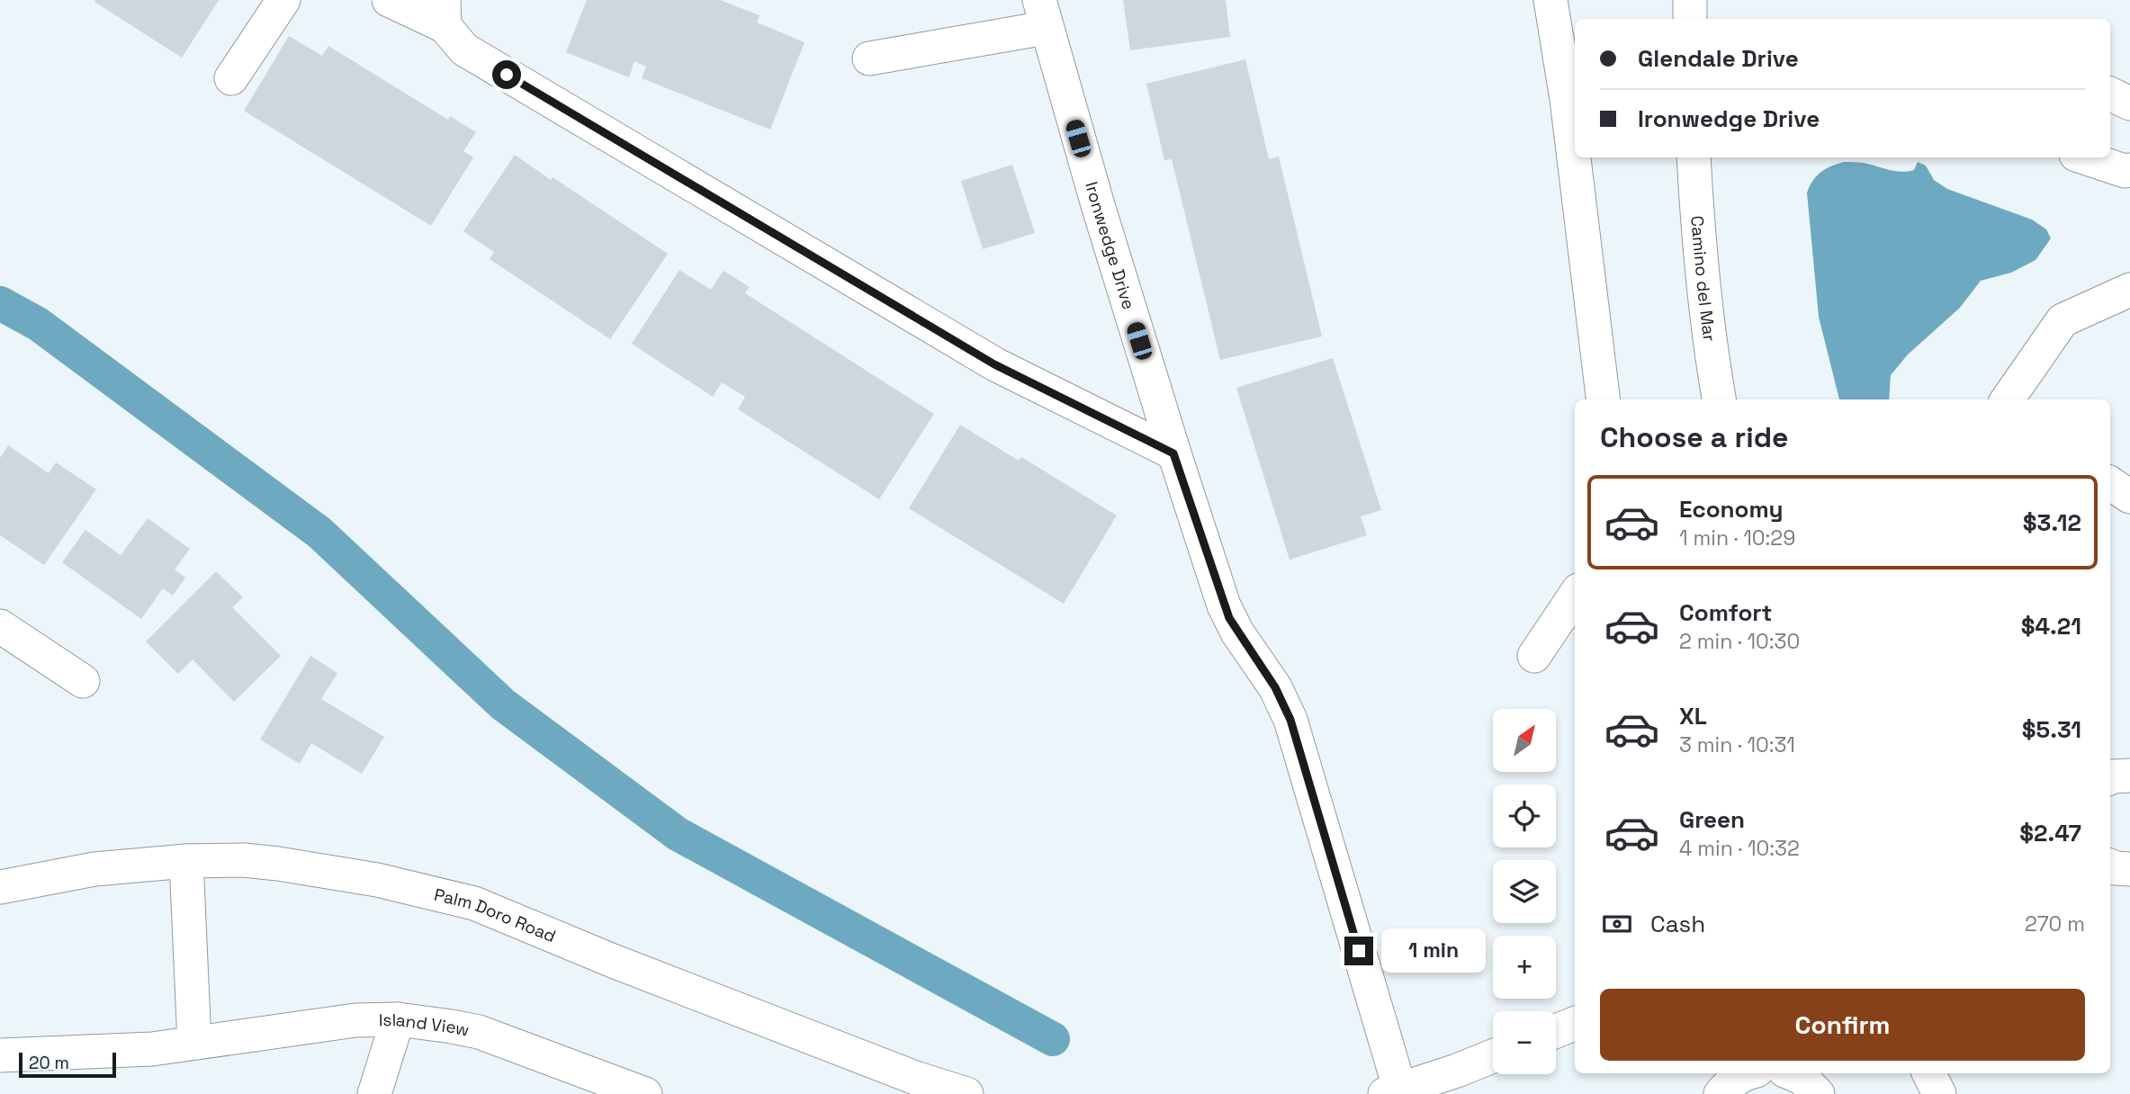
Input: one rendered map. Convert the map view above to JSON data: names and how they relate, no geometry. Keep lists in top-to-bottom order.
{
  "streets": {
    "street": [
      "Ironwedge Drive",
      "Camino del Mar",
      "Palm Doro Road",
      "Island View"
    ]
  },
  "scale_bar": "20 m",
  "north": "top right",
  "page": {
    "banner": ["Glendale Drive", "Ironwedge Drive"],
    "heading": "Choose a ride",
    "list": [
      {
        "name": "Economy",
        "note": "1 min · 10:29",
        "value": "$3.12"
      },
      {
        "name": "Comfort",
        "note": "2 min · 10:30",
        "value": "$4.21"
      },
      {
        "name": "XL",
        "note": "3 min · 10:31",
        "value": "$5.31"
      },
      {
        "name": "Green",
        "note": "4 min · 10:32",
        "value": "$2.47"
      }
    ],
    "map_buttons": ["+", "−"],
    "pay": ["Cash", "270 m"],
    "bubble": "1 min",
    "buttons": "Confirm",
    "scale": "20 m"
  }
}
